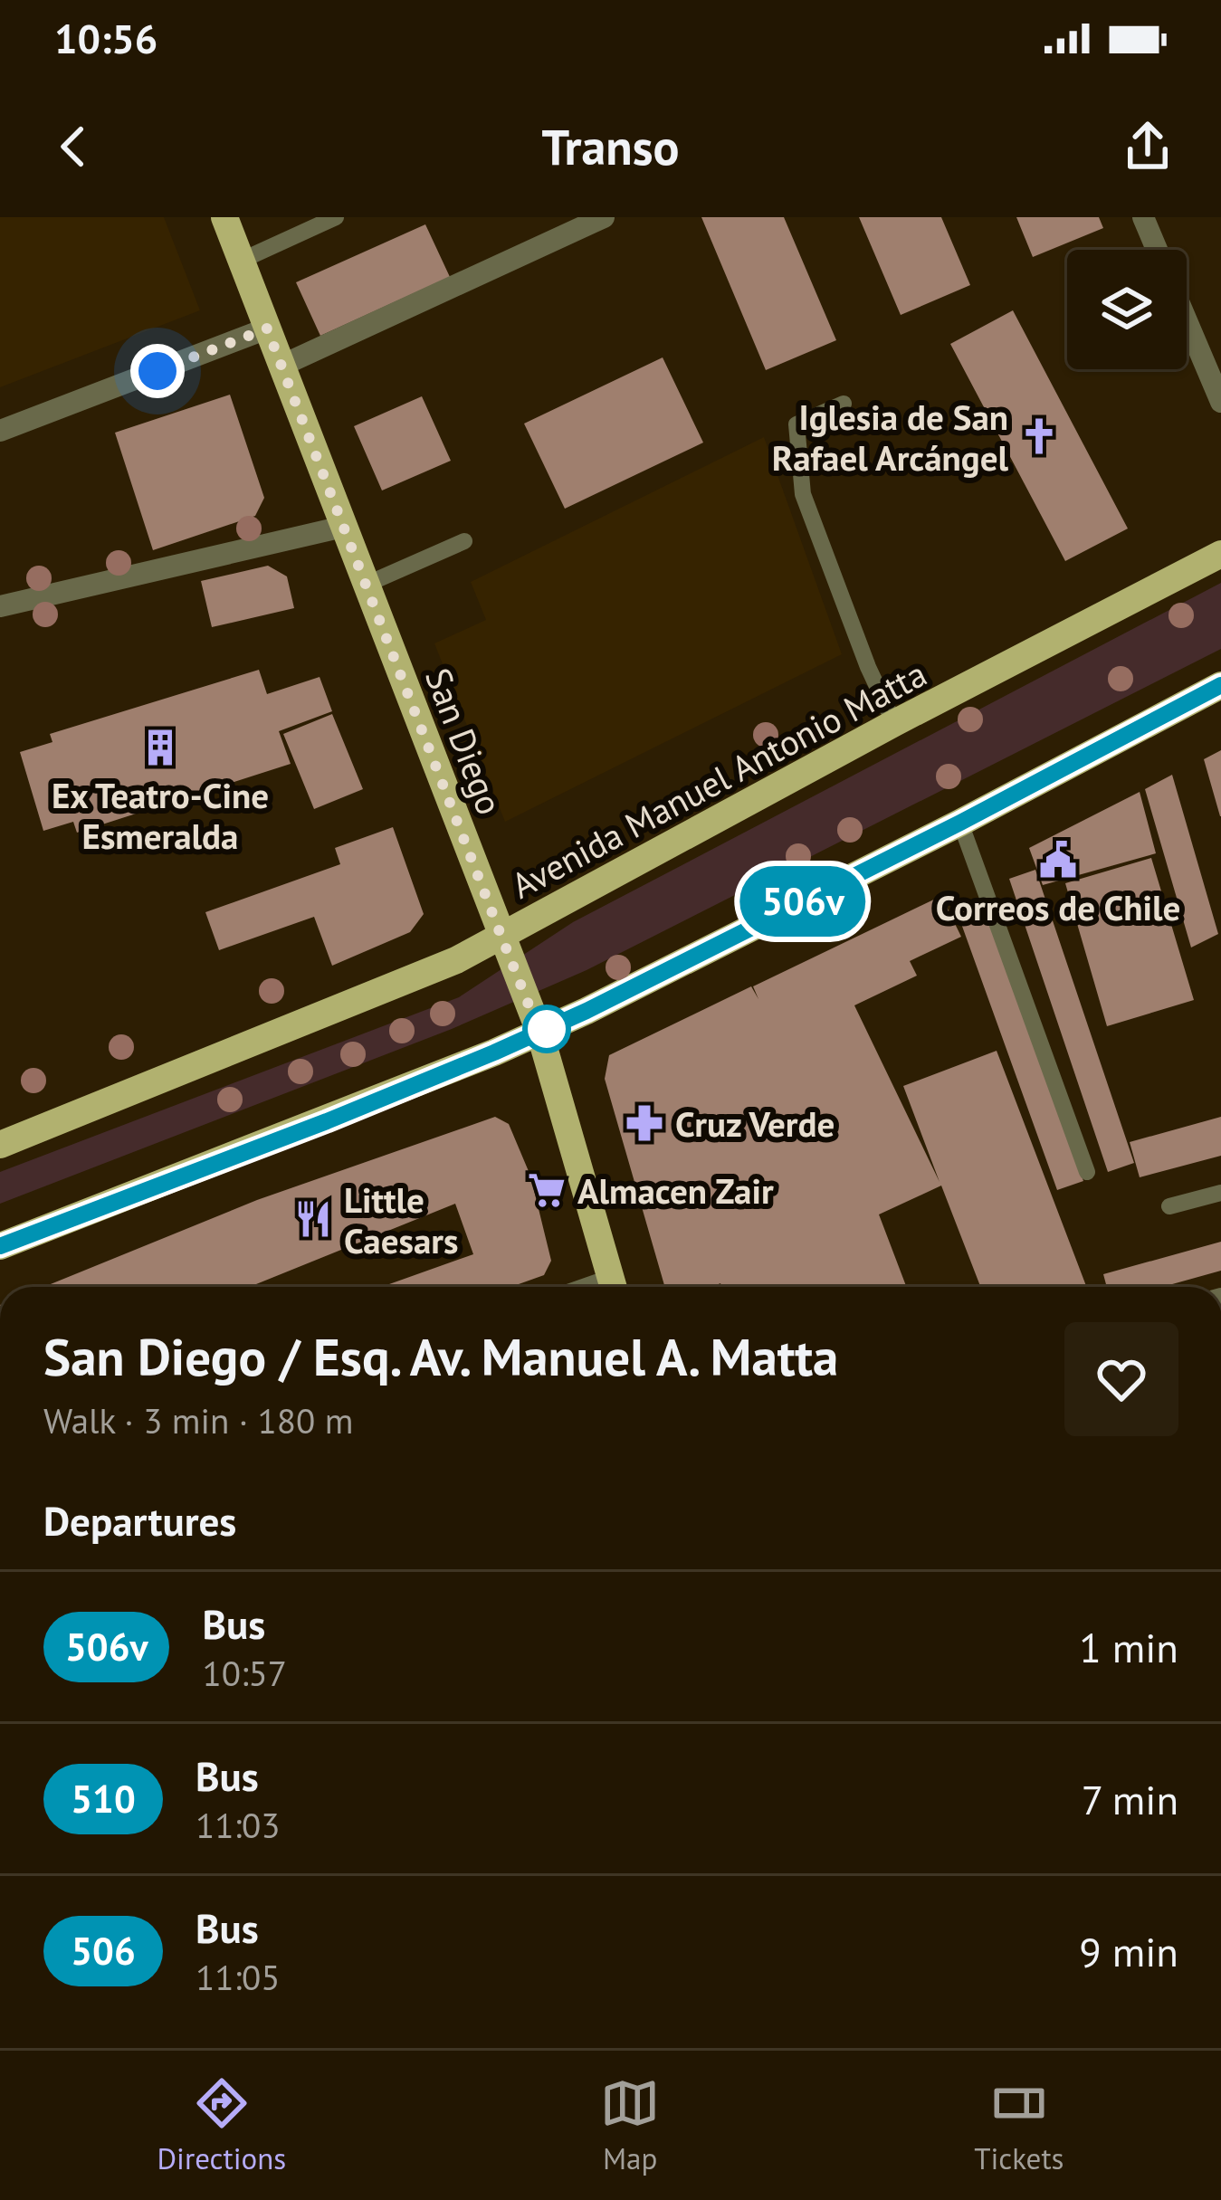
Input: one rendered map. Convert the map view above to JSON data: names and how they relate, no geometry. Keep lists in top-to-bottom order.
{
  "streets": {
    "main road": ["San Diego", "Avenida Manuel Antonio Matta"]
  },
  "crossings": [
    ["San Diego", "Avenida Manuel Antonio Matta"]
  ],
  "places": {
    "church": ["Iglesia de San Rafael Arcángel"],
    "building": ["Ex Teatro-Cine Esmeralda"],
    "public building": ["Correos de Chile"],
    "pharmacy": ["Cruz Verde"],
    "supermarket": ["Almacen Zair"],
    "restaurant": ["Little Caesars"]
  },
  "lines": ["bus line 506v"],
  "page": {
    "status": "10:56",
    "header": "Transo",
    "on_map": "506v",
    "heading": [
      ["San Diego / Esq. Av. Manuel A. Matta", "Walk · 3 min · 180 m"],
      "Departures"
    ],
    "list": [
      {
        "mark": "506v",
        "name": "Bus",
        "note": "10:57",
        "value": "1 min"
      },
      {
        "mark": "510",
        "name": "Bus",
        "note": "11:03",
        "value": "7 min"
      },
      {
        "mark": "506",
        "name": "Bus",
        "note": "11:05",
        "value": "9 min"
      }
    ],
    "tabs": ["Directions", "Map", "Tickets"]
  }
}
